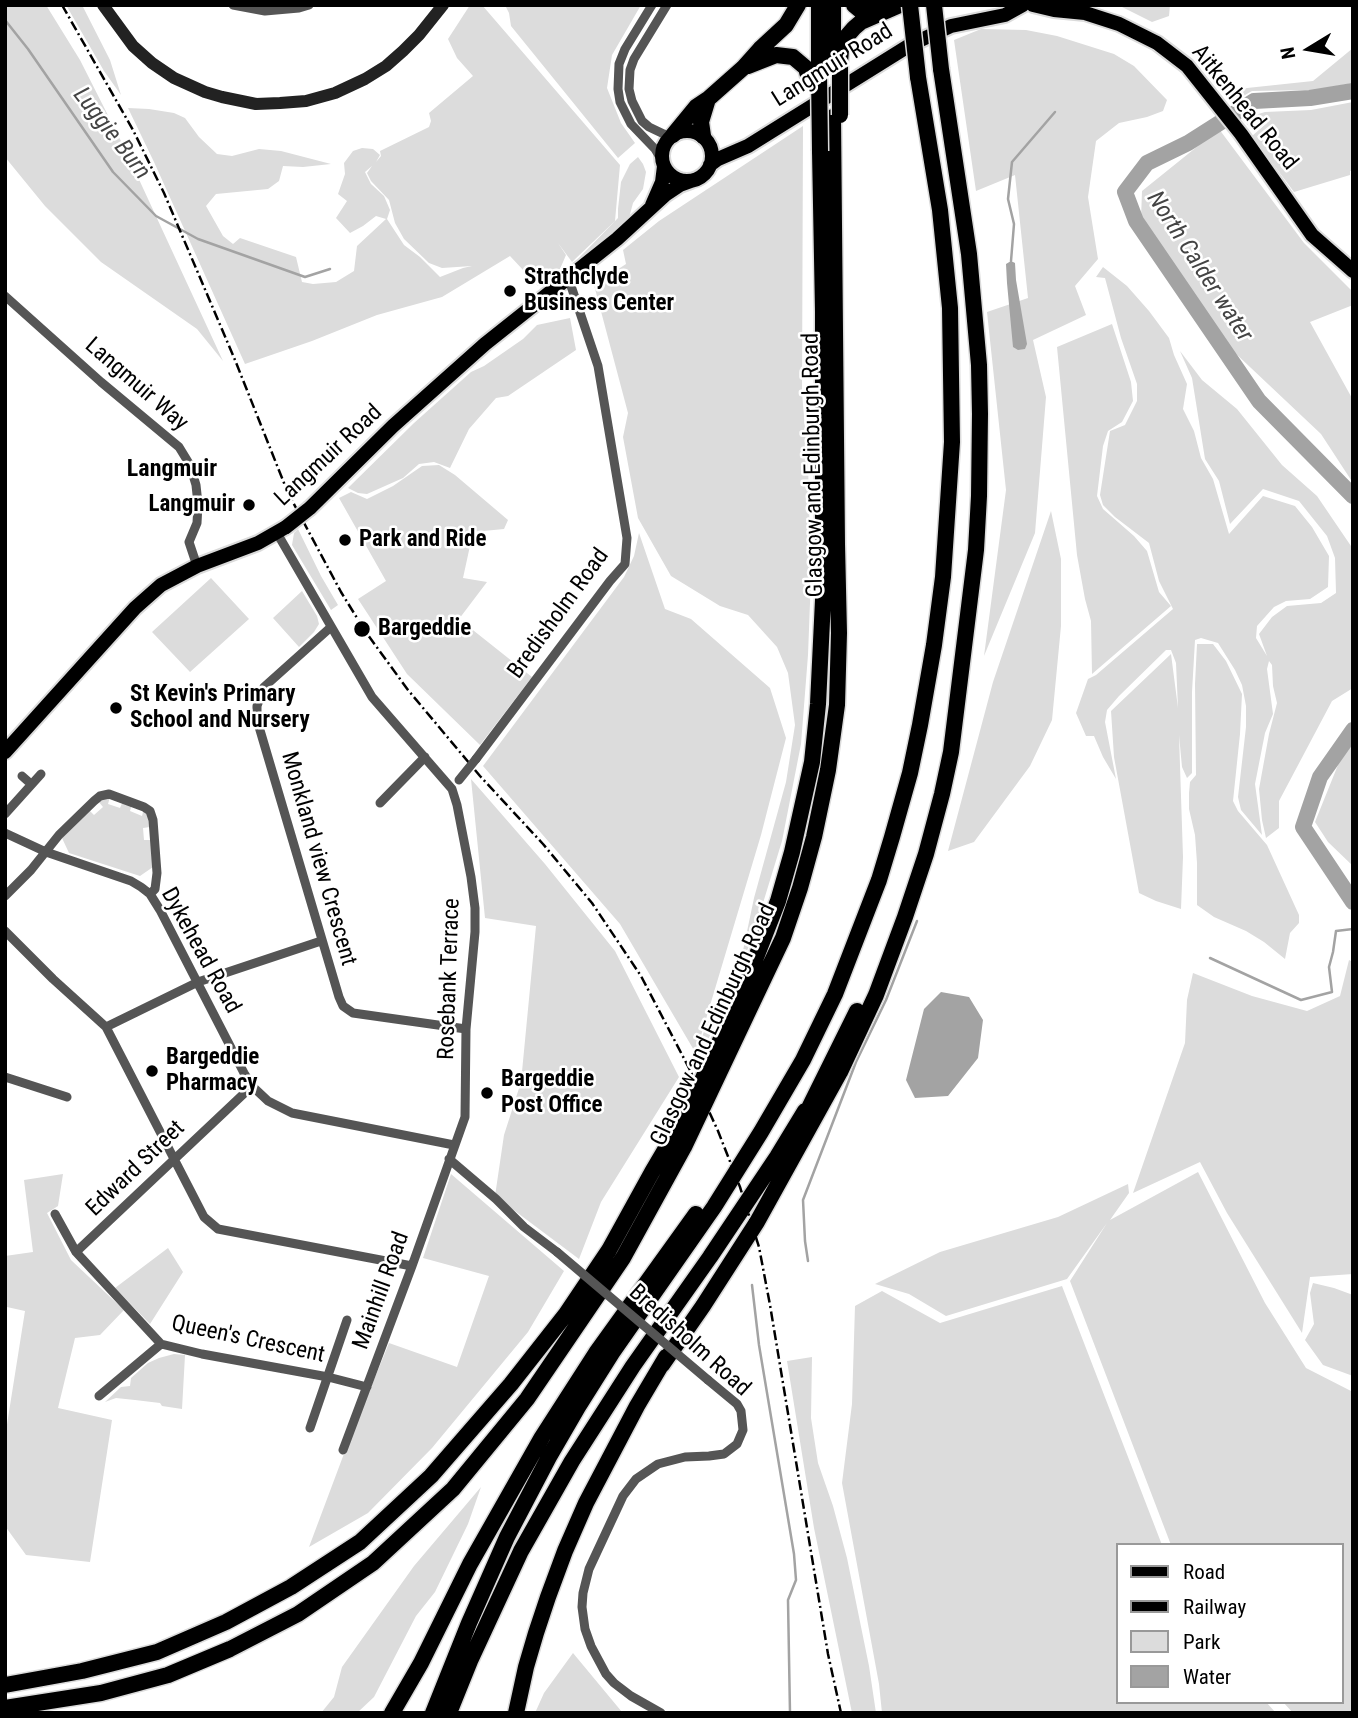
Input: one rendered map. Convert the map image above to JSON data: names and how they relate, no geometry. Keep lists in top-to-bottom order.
{
  "streets": {
    "highway": ["Glasgow and Edinburgh Road"],
    "main road": ["Langmuir Road", "Aitkenhead Road"],
    "street": [
      "Langmuir Way",
      "Bredisholm Road",
      "Monkland view Crescent",
      "Dykehead Road",
      "Rosebank Terrace",
      "Edward Street",
      "Mainhill Road",
      "Queen's Crescent"
    ]
  },
  "crossings": [
    ["Langmuir Road", "Langmuir Way"],
    ["Langmuir Road", "Bredisholm Road"],
    ["Langmuir Road", "Rosebank Terrace"],
    ["Bredisholm Road", "Rosebank Terrace"],
    ["Bredisholm Road", "Mainhill Road"],
    ["Monkland view Crescent", "Rosebank Terrace"],
    ["Dykehead Road", "Rosebank Terrace"],
    ["Dykehead Road", "Edward Street"],
    ["Dykehead Road", "Mainhill Road"],
    ["Rosebank Terrace", "Mainhill Road"],
    ["Edward Street", "Queen's Crescent"],
    ["Mainhill Road", "Queen's Crescent"]
  ],
  "districts": ["Langmuir"],
  "water": ["Luggie Burn", "North Calder water"],
  "places": [
    "Strathclyde Business Center",
    "Langmuir",
    "Park and Ride",
    "Bargeddie",
    "St Kevin's Primary School and Nursery",
    "Bargeddie Pharmacy",
    "Bargeddie Post Office"
  ],
  "legend": [
    "Road",
    "Railway",
    "Park",
    "Water"
  ],
  "north": "left"
}
